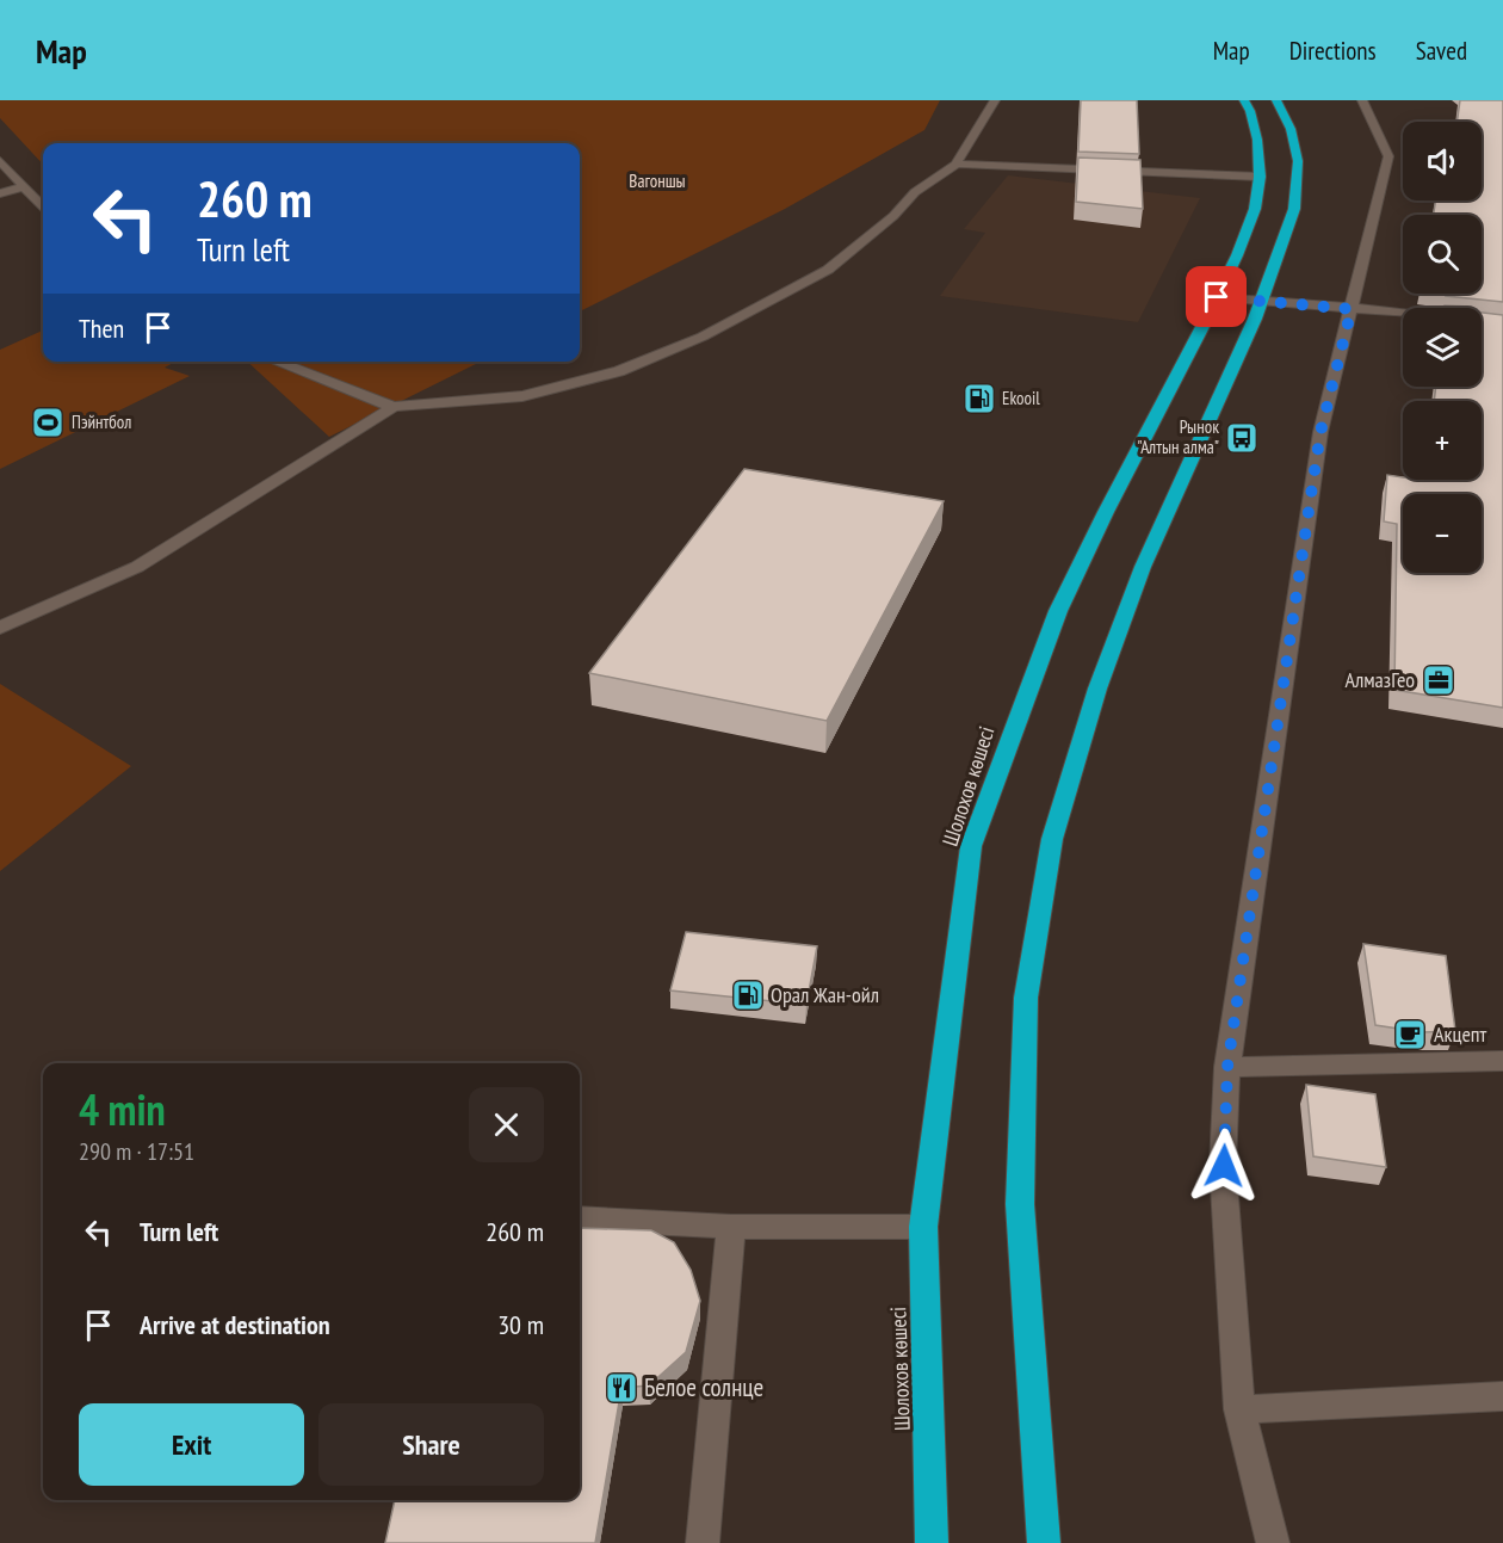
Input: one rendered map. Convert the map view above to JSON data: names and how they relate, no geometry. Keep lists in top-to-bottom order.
{
  "streets": {
    "highway": ["Шолохов көшесі"]
  },
  "parks": ["Вагоншы"],
  "places": {
    "fuel station": ["Ekooil", "Орал Жан-ойл"],
    "sports": ["Пэйнтбол"],
    "bus stop": ["Рынок \"Алтын алма\""],
    "office": ["АлмазГео"],
    "cafe": ["Акцепт"],
    "restaurant": ["Белое солнце"]
  },
  "page": {
    "header": "Map",
    "nav": ["Map", "Directions", "Saved"],
    "map_buttons": ["+", "−"],
    "turn": ["260 m", "Turn left"],
    "then": "Then",
    "heading": ["4 min", "290 m · 17:51"],
    "list": [
      {
        "name": "Turn left",
        "value": "260 m"
      },
      {
        "name": "Arrive at destination",
        "value": "30 m"
      }
    ],
    "buttons": ["Exit", "Share"]
  }
}
